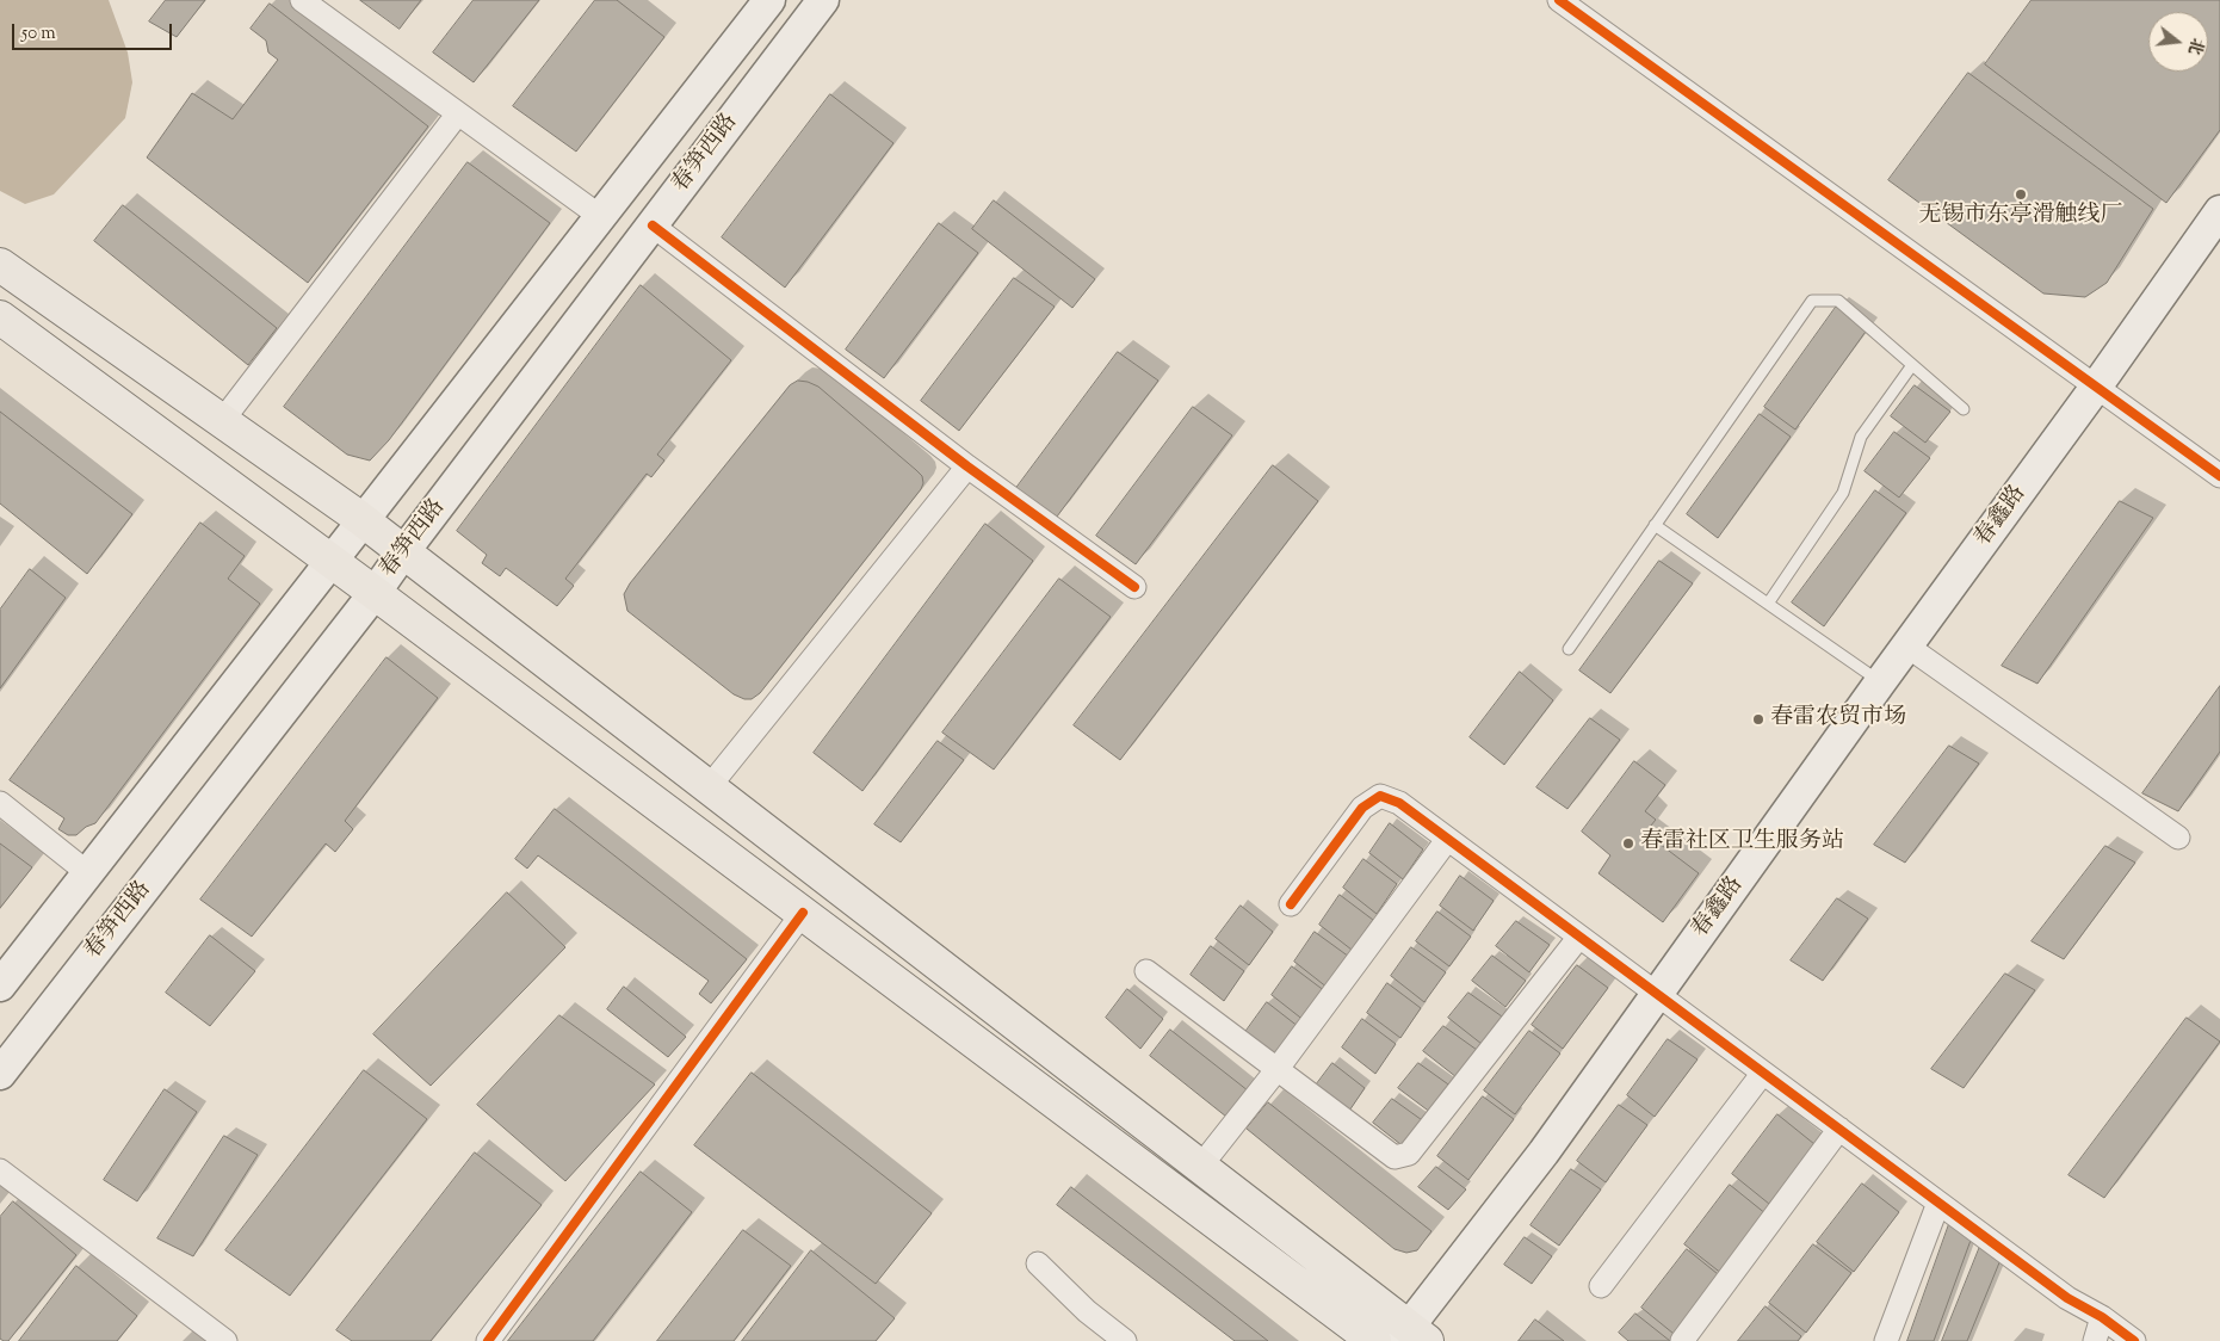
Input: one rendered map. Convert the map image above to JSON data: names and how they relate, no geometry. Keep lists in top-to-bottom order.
{
  "streets": {
    "main road": ["春笋西路", "春鑫路"]
  },
  "places": ["无锡市东亭滑触线厂", "春雷农贸市场", "春雷社区卫生服务站"],
  "scale_bar": "50 m",
  "north": "right"
}
